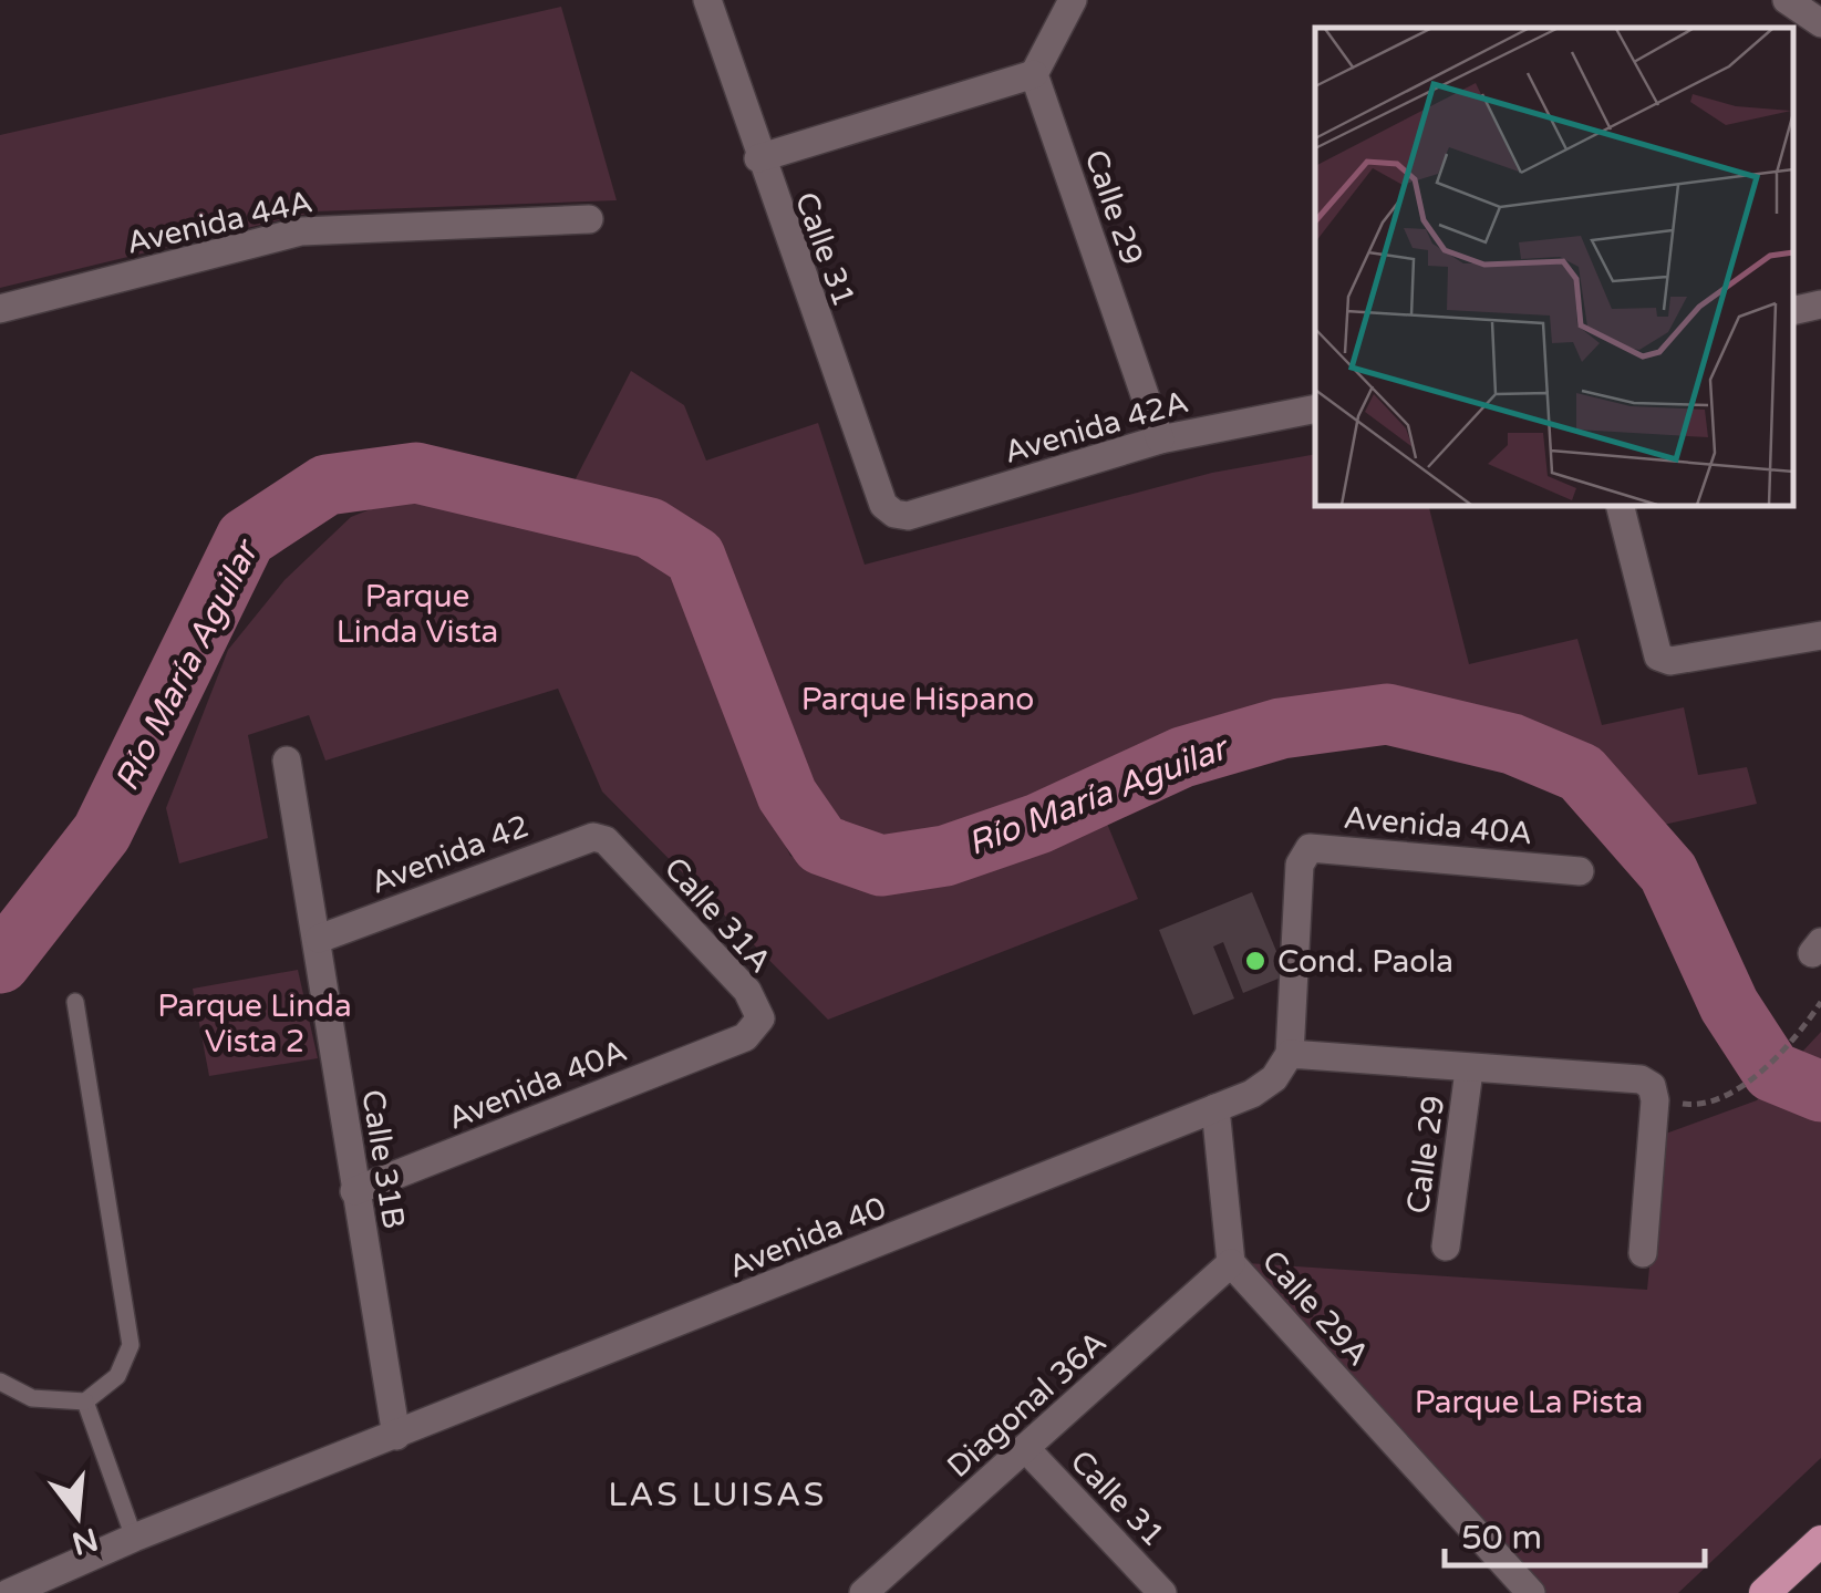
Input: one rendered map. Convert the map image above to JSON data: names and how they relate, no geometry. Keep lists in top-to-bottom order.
{
  "streets": {
    "street": [
      "Calle 29",
      "Avenida 44A",
      "Calle 31",
      "Avenida 42A",
      "Avenida 40A",
      "Avenida 42",
      "Calle 31A",
      "Calle 31B",
      "Avenida 40",
      "Calle 29A",
      "Diagonal 36A"
    ]
  },
  "crossings": [
    ["Calle 29", "Avenida 42A"],
    ["Calle 31", "Avenida 42A"],
    ["Calle 31", "Diagonal 36A"],
    ["Avenida 40A", "Calle 31A"],
    ["Avenida 40A", "Calle 31B"],
    ["Avenida 40A", "Avenida 40"],
    ["Avenida 42", "Calle 31A"],
    ["Avenida 42", "Calle 31B"],
    ["Calle 31B", "Avenida 40"],
    ["Calle 29A", "Diagonal 36A"]
  ],
  "districts": ["LAS LUISAS"],
  "water": ["Río María Aguilar"],
  "parks": [
    "Parque Linda Vista",
    "Parque Hispano",
    "Parque Linda Vista 2",
    "Parque La Pista"
  ],
  "places": ["Cond. Paola"],
  "scale_bar": "50 m",
  "north": "bottom"
}
